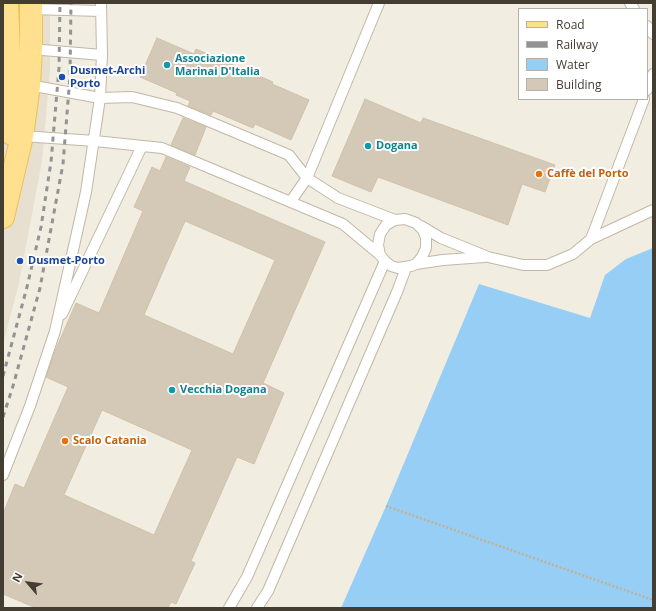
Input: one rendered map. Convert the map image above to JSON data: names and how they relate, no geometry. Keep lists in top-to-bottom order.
{
  "places": [
    "Associazione Marinai D'Italia",
    "Dusmet-Archi Porto",
    "Dogana",
    "Caffè del Porto",
    "Dusmet-Porto",
    "Vecchia Dogana",
    "Scalo Catania"
  ],
  "legend": [
    "Road",
    "Railway",
    "Water",
    "Building"
  ],
  "north": "top left"
}
